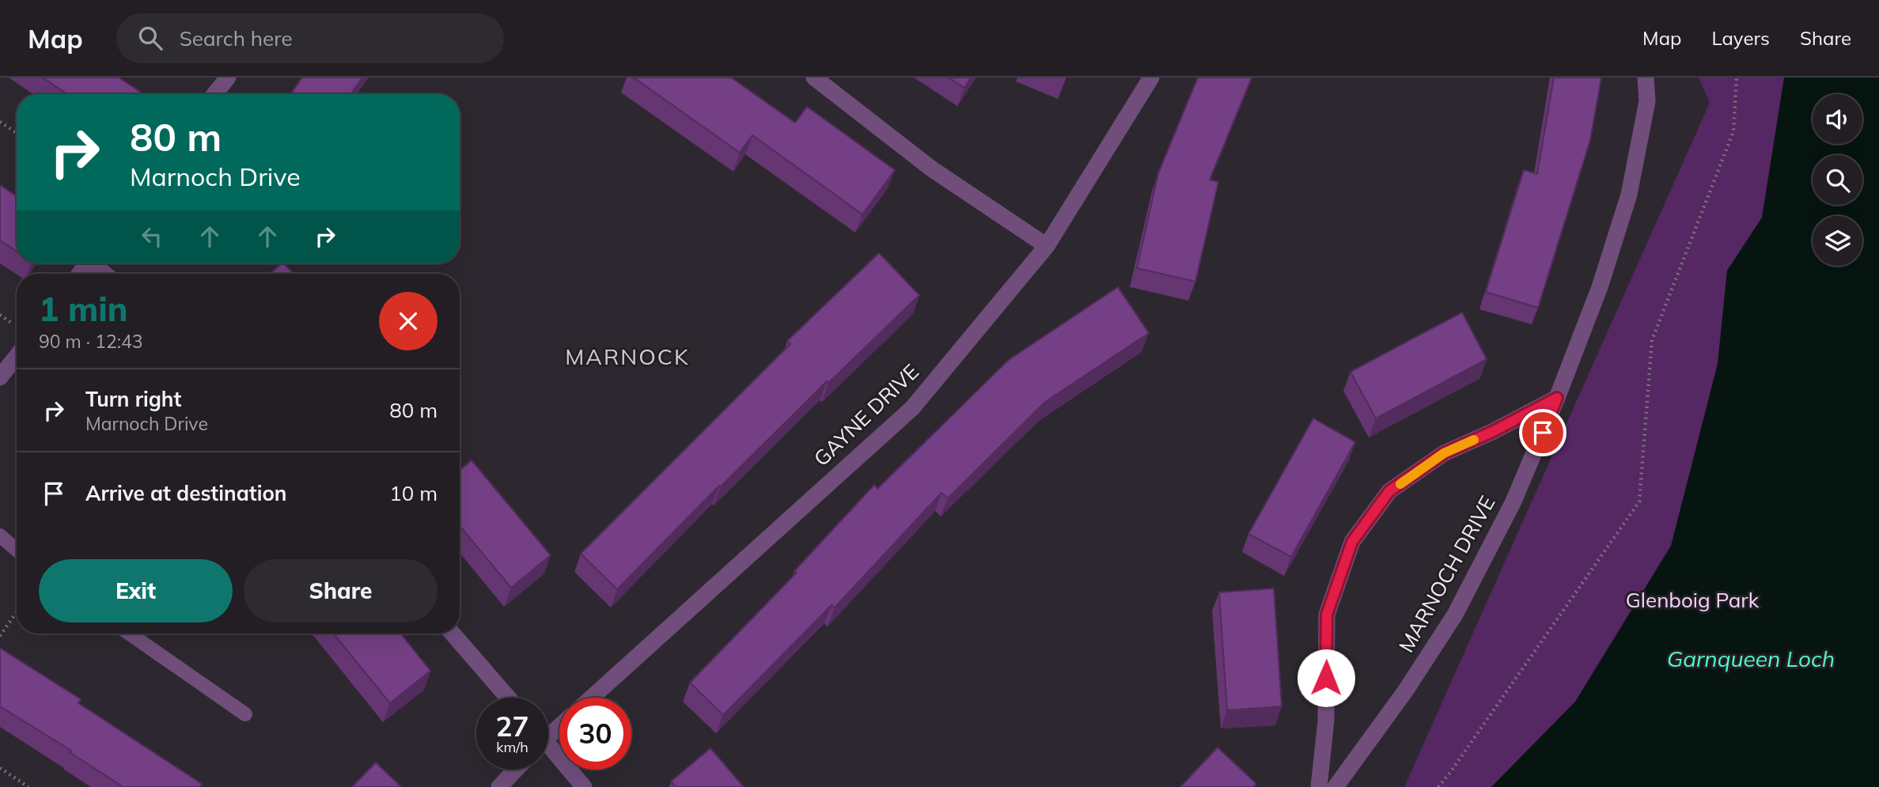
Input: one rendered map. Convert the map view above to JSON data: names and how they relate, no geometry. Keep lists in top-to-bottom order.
{
  "streets": {
    "street": ["GAYNE DRIVE", "MARNOCH DRIVE"]
  },
  "districts": ["MARNOCK"],
  "water": ["Garnqueen Loch"],
  "parks": ["Glenboig Park"],
  "page": {
    "header": "Map",
    "search": "Search here",
    "nav": ["Map", "Layers", "Share"],
    "turn": ["80 m", "Marnoch Drive"],
    "heading": ["1 min", "90 m · 12:43"],
    "list": [
      {
        "name": "Turn right",
        "note": "Marnoch Drive",
        "value": "80 m"
      },
      {
        "name": "Arrive at destination",
        "value": "10 m"
      }
    ],
    "buttons": ["Exit", "Share"],
    "speed": "27 km/h",
    "limit": "30"
  }
}
